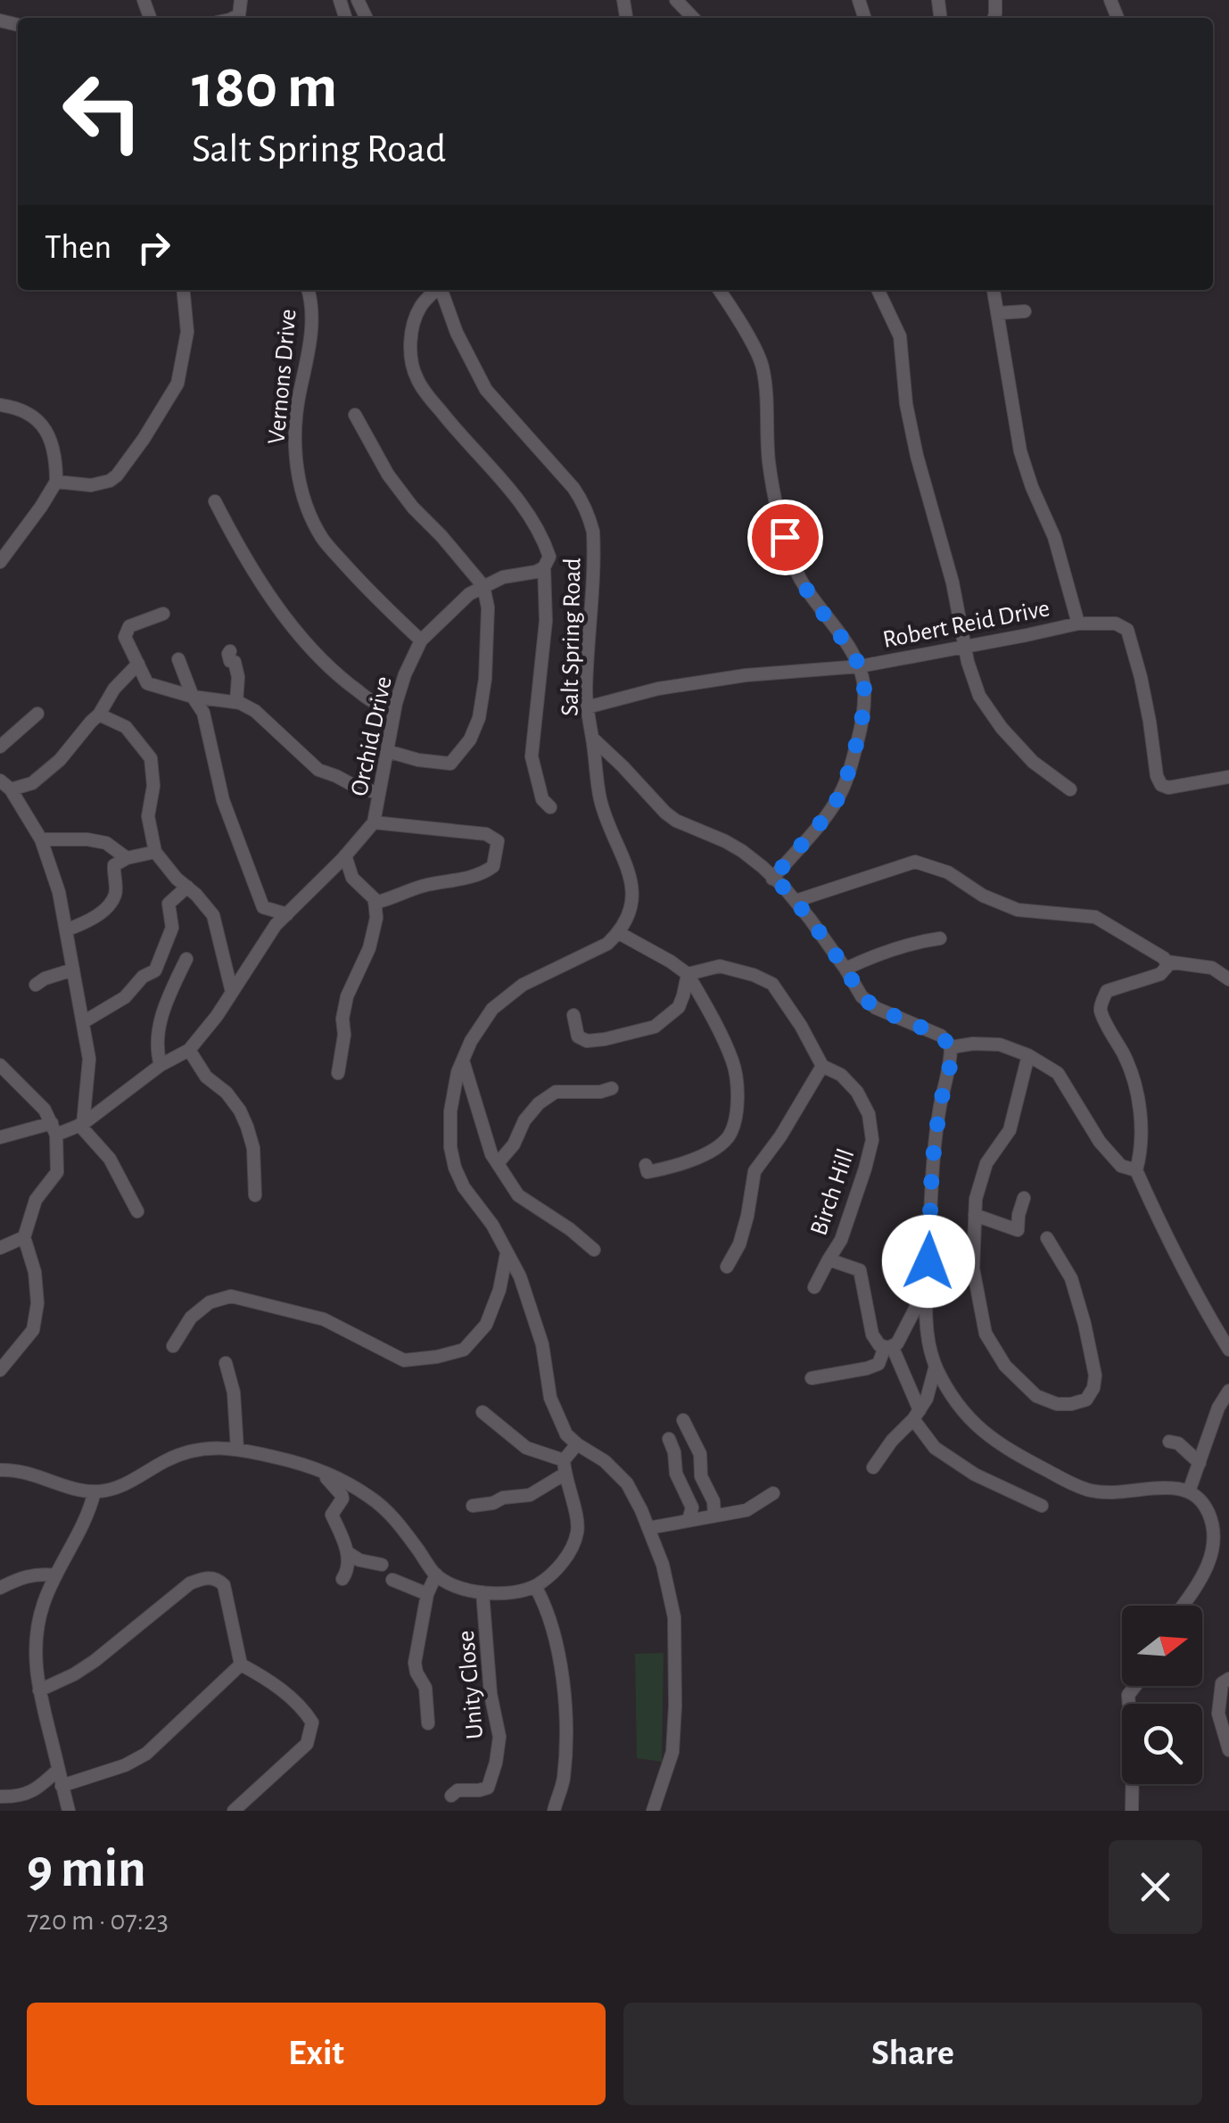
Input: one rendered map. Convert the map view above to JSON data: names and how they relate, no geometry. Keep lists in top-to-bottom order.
{
  "streets": {
    "street": [
      "Vernons Drive",
      "Robert Reid Drive",
      "Salt Spring Road",
      "Orchid Drive",
      "Birch Hill",
      "Unity Close"
    ]
  },
  "crossings": [
    ["Vernons Drive", "Orchid Drive"],
    ["Robert Reid Drive", "Salt Spring Road"]
  ],
  "north": "right",
  "page": {
    "turn": ["180 m", "Salt Spring Road"],
    "then": "Then",
    "heading": ["9 min", "720 m · 07:23"],
    "buttons": ["Exit", "Share"]
  }
}
